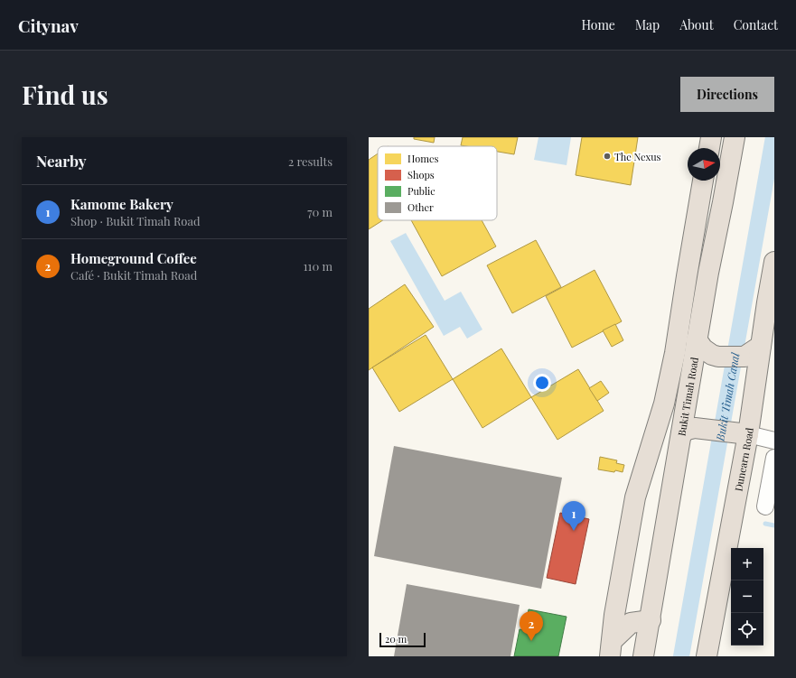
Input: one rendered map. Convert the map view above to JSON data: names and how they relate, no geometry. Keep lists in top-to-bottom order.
{
  "streets": {
    "highway": ["Bukit Timah Road", "Dunearn Road"]
  },
  "water": ["Bukit Timah Canal"],
  "places": ["The Nexus"],
  "legend": [
    "Homes",
    "Shops",
    "Public",
    "Other"
  ],
  "scale_bar": "20 m",
  "north": "right",
  "page": {
    "header": "Citynav",
    "nav": [
      "Home",
      "Map",
      "About",
      "Contact"
    ],
    "buttons": "Directions",
    "title": "Find us",
    "heading": ["Nearby", "2 results"],
    "list": [
      {
        "mark": "1",
        "name": "Kamome Bakery",
        "note": "Shop · Bukit Timah Road",
        "value": "70 m"
      },
      {
        "mark": "2",
        "name": "Homeground Coffee",
        "note": "Café · Bukit Timah Road",
        "value": "110 m"
      }
    ],
    "pins": ["1", "2"],
    "map_buttons": ["+", "−"],
    "scale": "20 m"
  }
}
